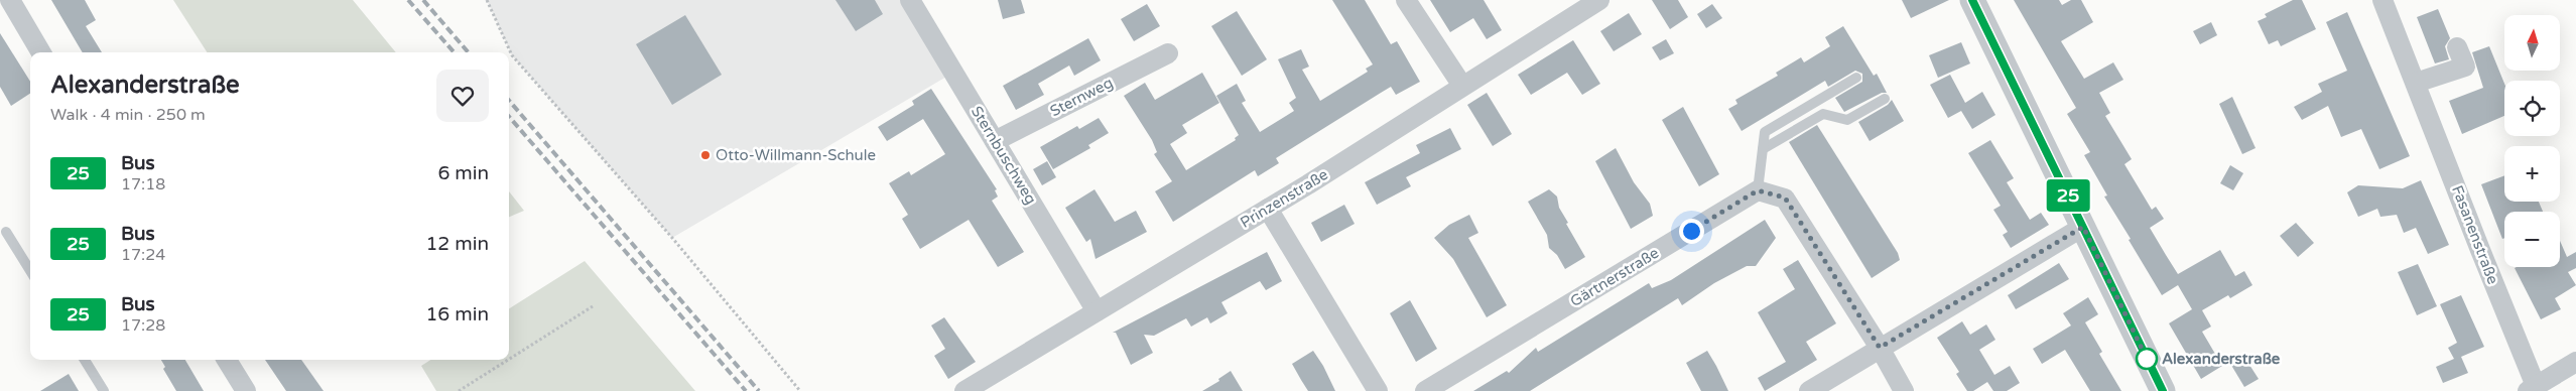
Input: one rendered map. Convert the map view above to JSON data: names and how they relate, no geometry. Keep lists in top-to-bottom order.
{
  "streets": {
    "street": [
      "Sternweg",
      "Sternbuschweg",
      "Prinzenstraße",
      "Fasanenstraße",
      "Gärtnerstraße"
    ]
  },
  "crossings": [
    ["Sternweg", "Sternbuschweg"],
    ["Sternbuschweg", "Prinzenstraße"]
  ],
  "places": ["Otto-Willmann-Schule", "Alexanderstraße"],
  "lines": ["bus line 25"],
  "north": "top",
  "page": {
    "on_map": "25",
    "map_buttons": ["+", "−"],
    "heading": ["Alexanderstraße", "Walk · 4 min · 250 m"],
    "list": [
      {
        "mark": "25",
        "name": "Bus",
        "note": "17:18",
        "value": "6 min"
      },
      {
        "mark": "25",
        "name": "Bus",
        "note": "17:24",
        "value": "12 min"
      },
      {
        "mark": "25",
        "name": "Bus",
        "note": "17:28",
        "value": "16 min"
      }
    ]
  }
}
